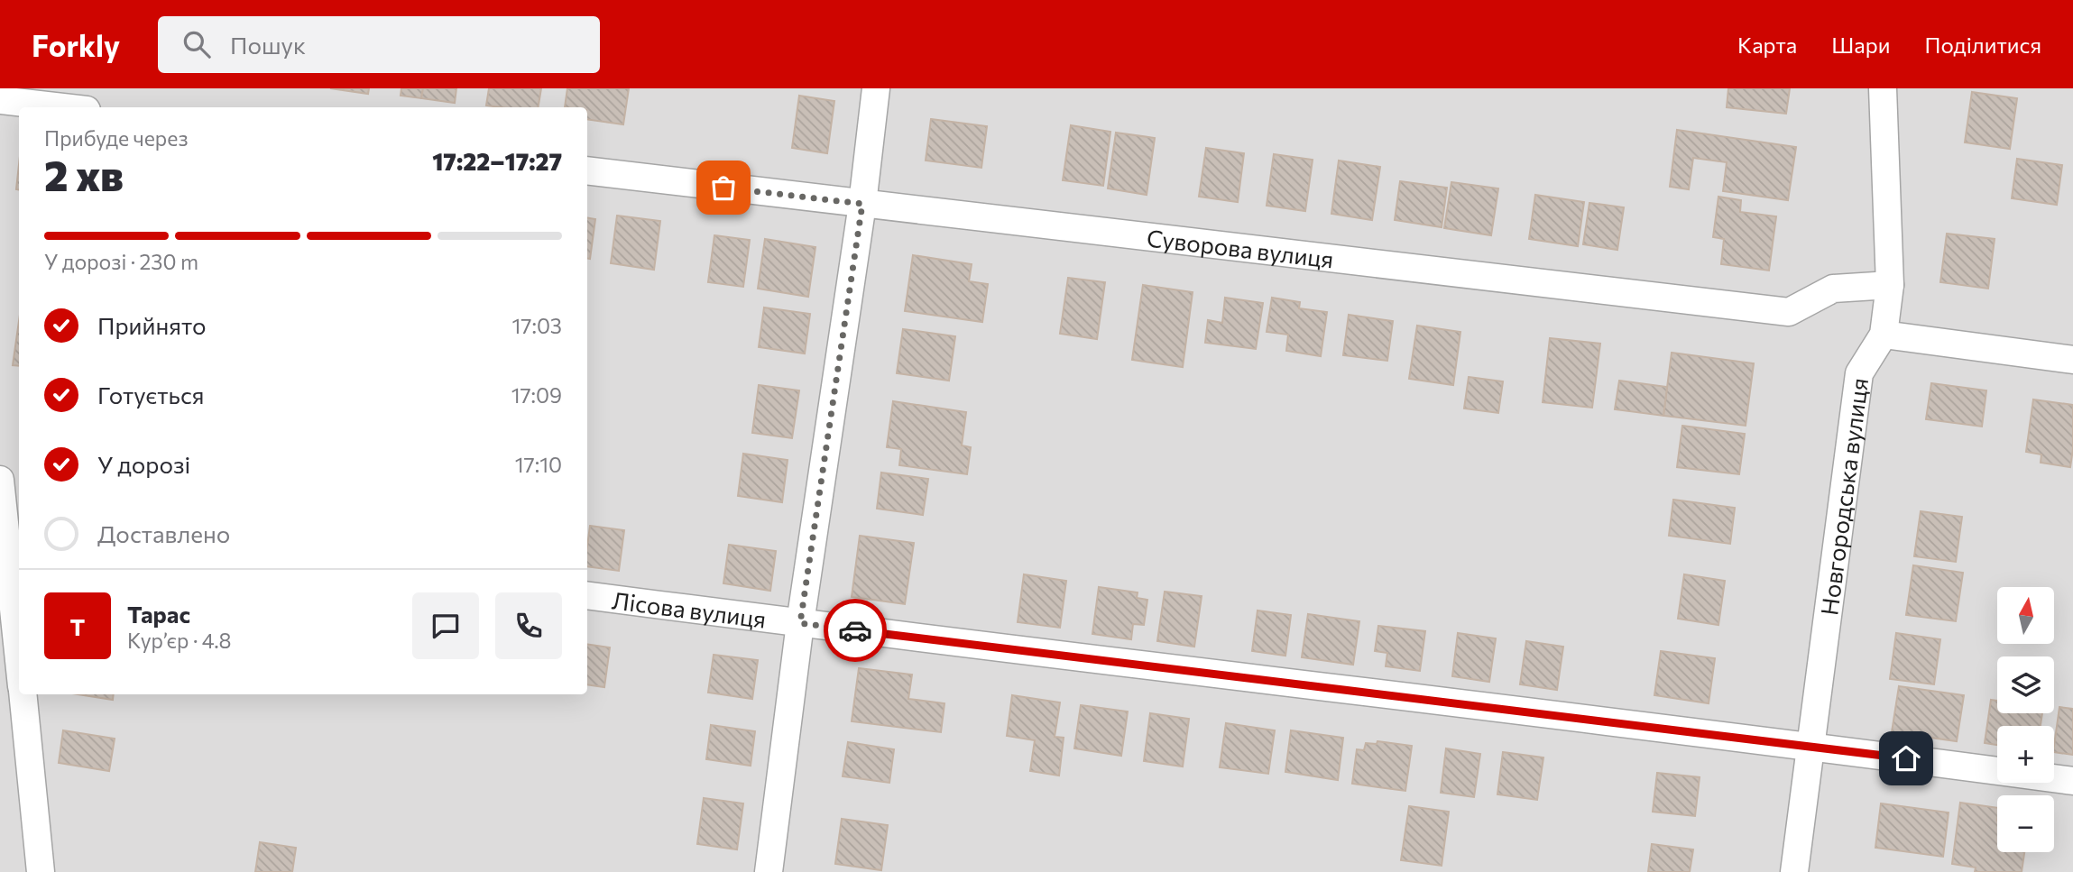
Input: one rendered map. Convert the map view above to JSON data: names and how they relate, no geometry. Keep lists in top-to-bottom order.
{
  "streets": {
    "street": ["Суворова вулиця", "Новгородська вулиця", "Лісова вулиця"]
  },
  "crossings": [
    ["Суворова вулиця", "Новгородська вулиця"],
    ["Новгородська вулиця", "Лісова вулиця"]
  ],
  "north": "top",
  "page": {
    "header": "Forkly",
    "search": "Пошук",
    "nav": ["Карта", "Шари", "Поділитися"],
    "heading": ["2 хв", "Прибуде через", "17:22–17:27"],
    "panel": ["Тарас", "Кур’єр · 4.8"],
    "bar": "У дорозі · 230 m",
    "list": [
      ["Прийнято", "17:03"],
      ["Готується", "17:09"],
      ["У дорозі", "17:10"],
      "Доставлено"
    ],
    "map_buttons": ["+", "−"],
    "round": "Т"
  }
}
